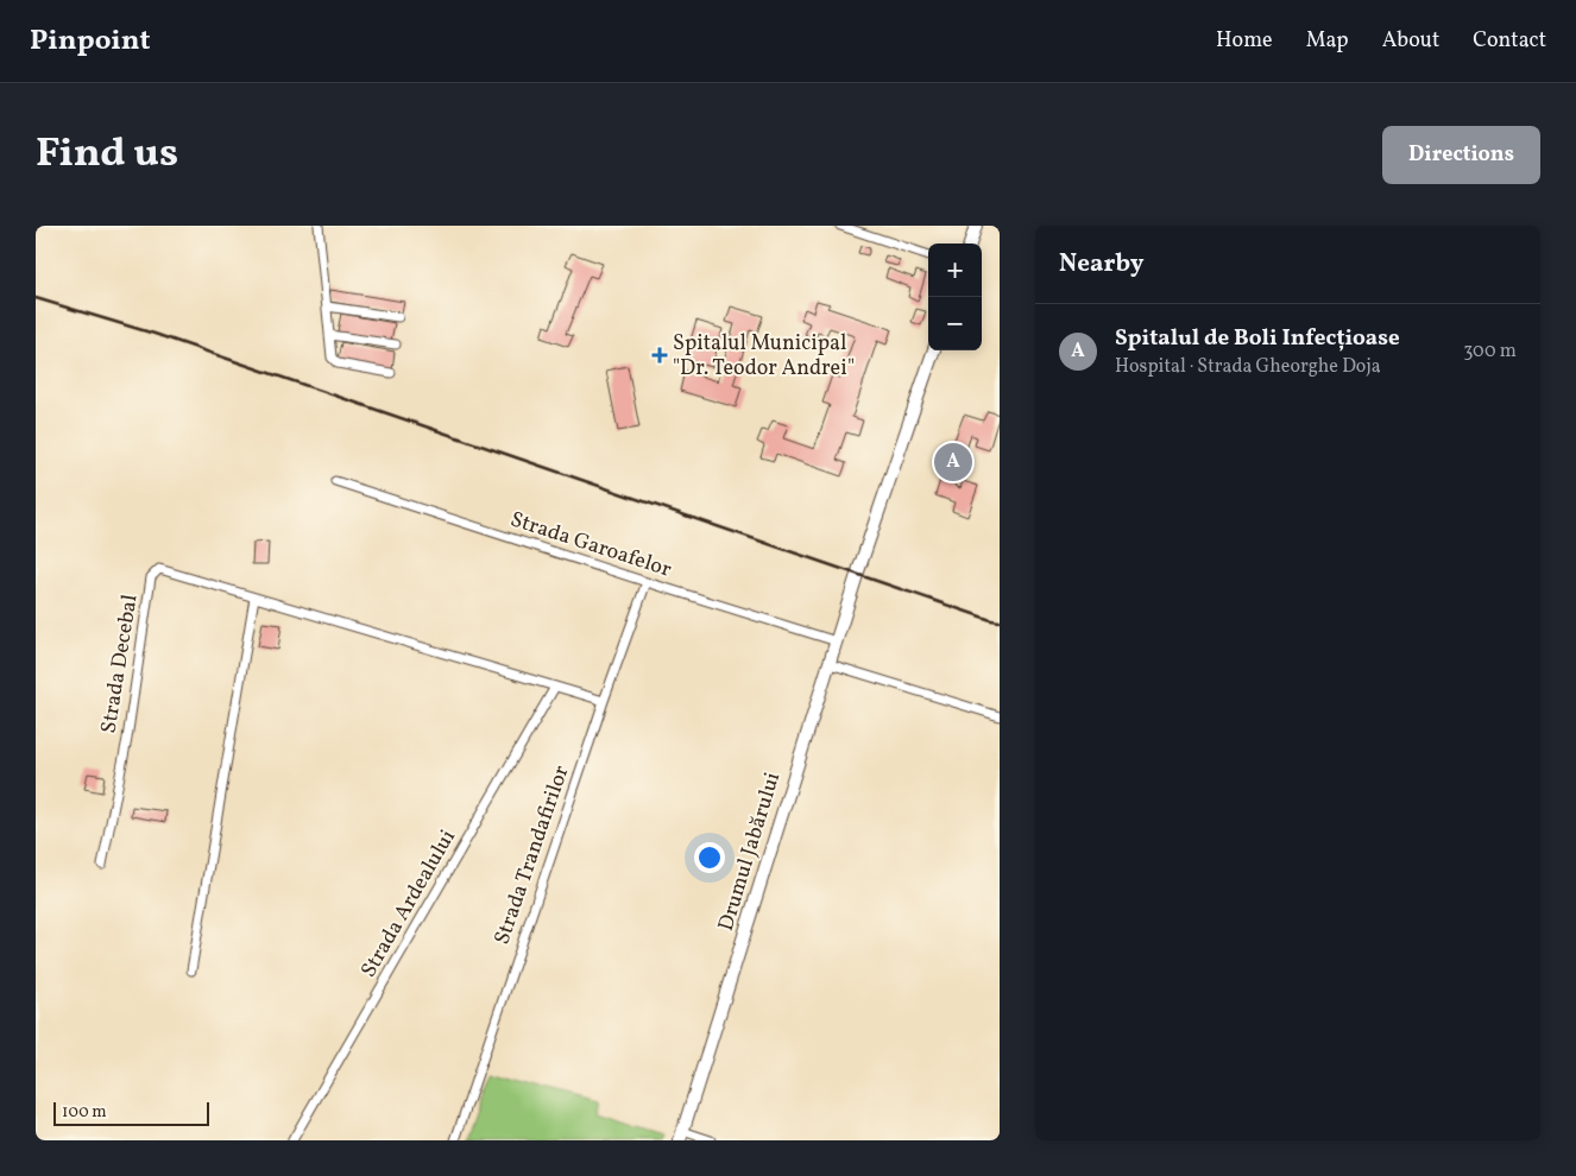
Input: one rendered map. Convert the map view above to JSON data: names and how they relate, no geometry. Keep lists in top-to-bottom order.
{
  "streets": {
    "main road": ["Drumul Jabărului"],
    "street": [
      "Strada Garoafelor",
      "Strada Decebal",
      "Strada Trandafirilor",
      "Strada Ardealului"
    ]
  },
  "crossings": [
    ["Strada Garoafelor", "Drumul Jabărului"],
    ["Strada Garoafelor", "Strada Trandafirilor"],
    ["Strada Decebal", "Strada Trandafirilor"],
    ["Strada Decebal", "Strada Ardealului"]
  ],
  "places": {
    "health": ["Spitalul Municipal \"Dr. Teodor Andrei\""]
  },
  "scale_bar": "100 m",
  "page": {
    "header": "Pinpoint",
    "nav": [
      "Home",
      "Map",
      "About",
      "Contact"
    ],
    "title": "Find us",
    "buttons": "Directions",
    "heading": "Nearby",
    "map_buttons": ["+", "−"],
    "list": [
      {
        "mark": "A",
        "name": "Spitalul de Boli Infecțioase",
        "note": "Hospital · Strada Gheorghe Doja",
        "value": "300 m"
      }
    ],
    "pins": "A",
    "scale": "100 m"
  }
}
